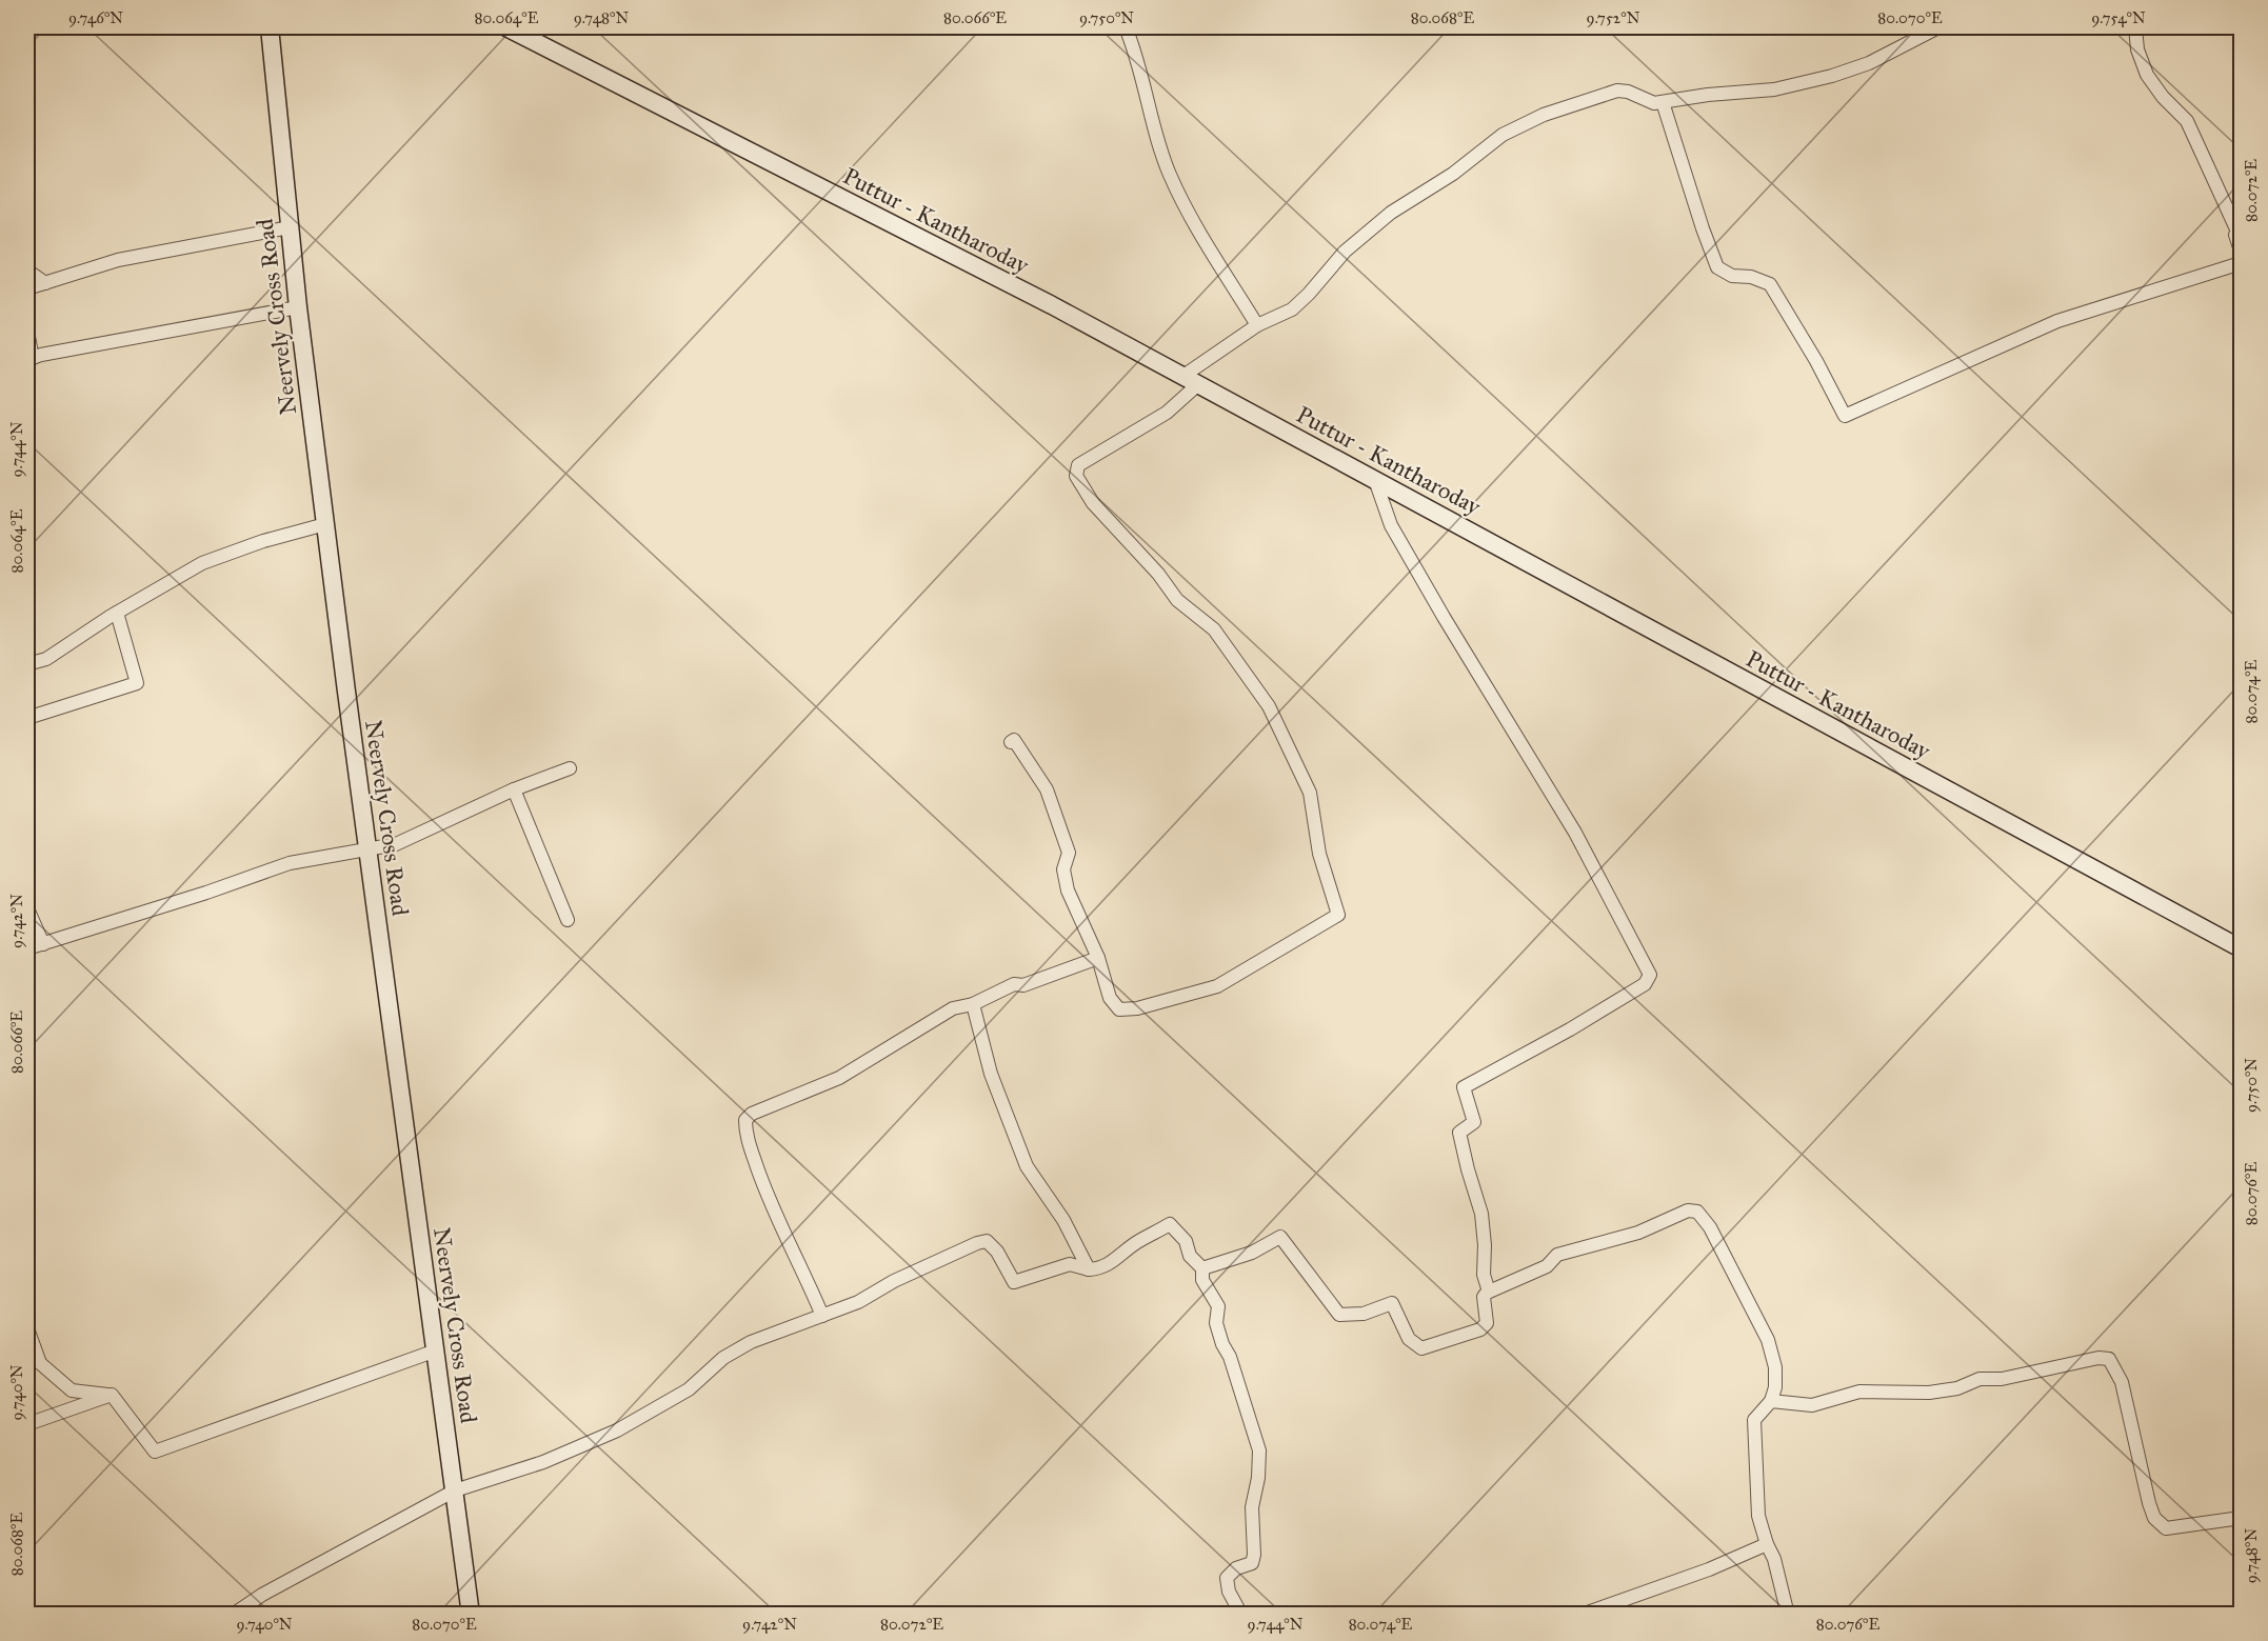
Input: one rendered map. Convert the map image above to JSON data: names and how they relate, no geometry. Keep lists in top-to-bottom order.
{
  "streets": {
    "main road": ["Puttur - Kantharoday", "Neervely Cross Road"]
  },
  "coordinates": [
    "9.746°N",
    "80.064°E",
    "9.748°N",
    "80.066°E",
    "9.750°N",
    "80.068°E",
    "9.752°N",
    "80.070°E",
    "9.754°N",
    "80.072°E",
    "9.744°N",
    "80.074°E",
    "9.742°N",
    "80.076°E",
    "9.740°N"
  ]
}
